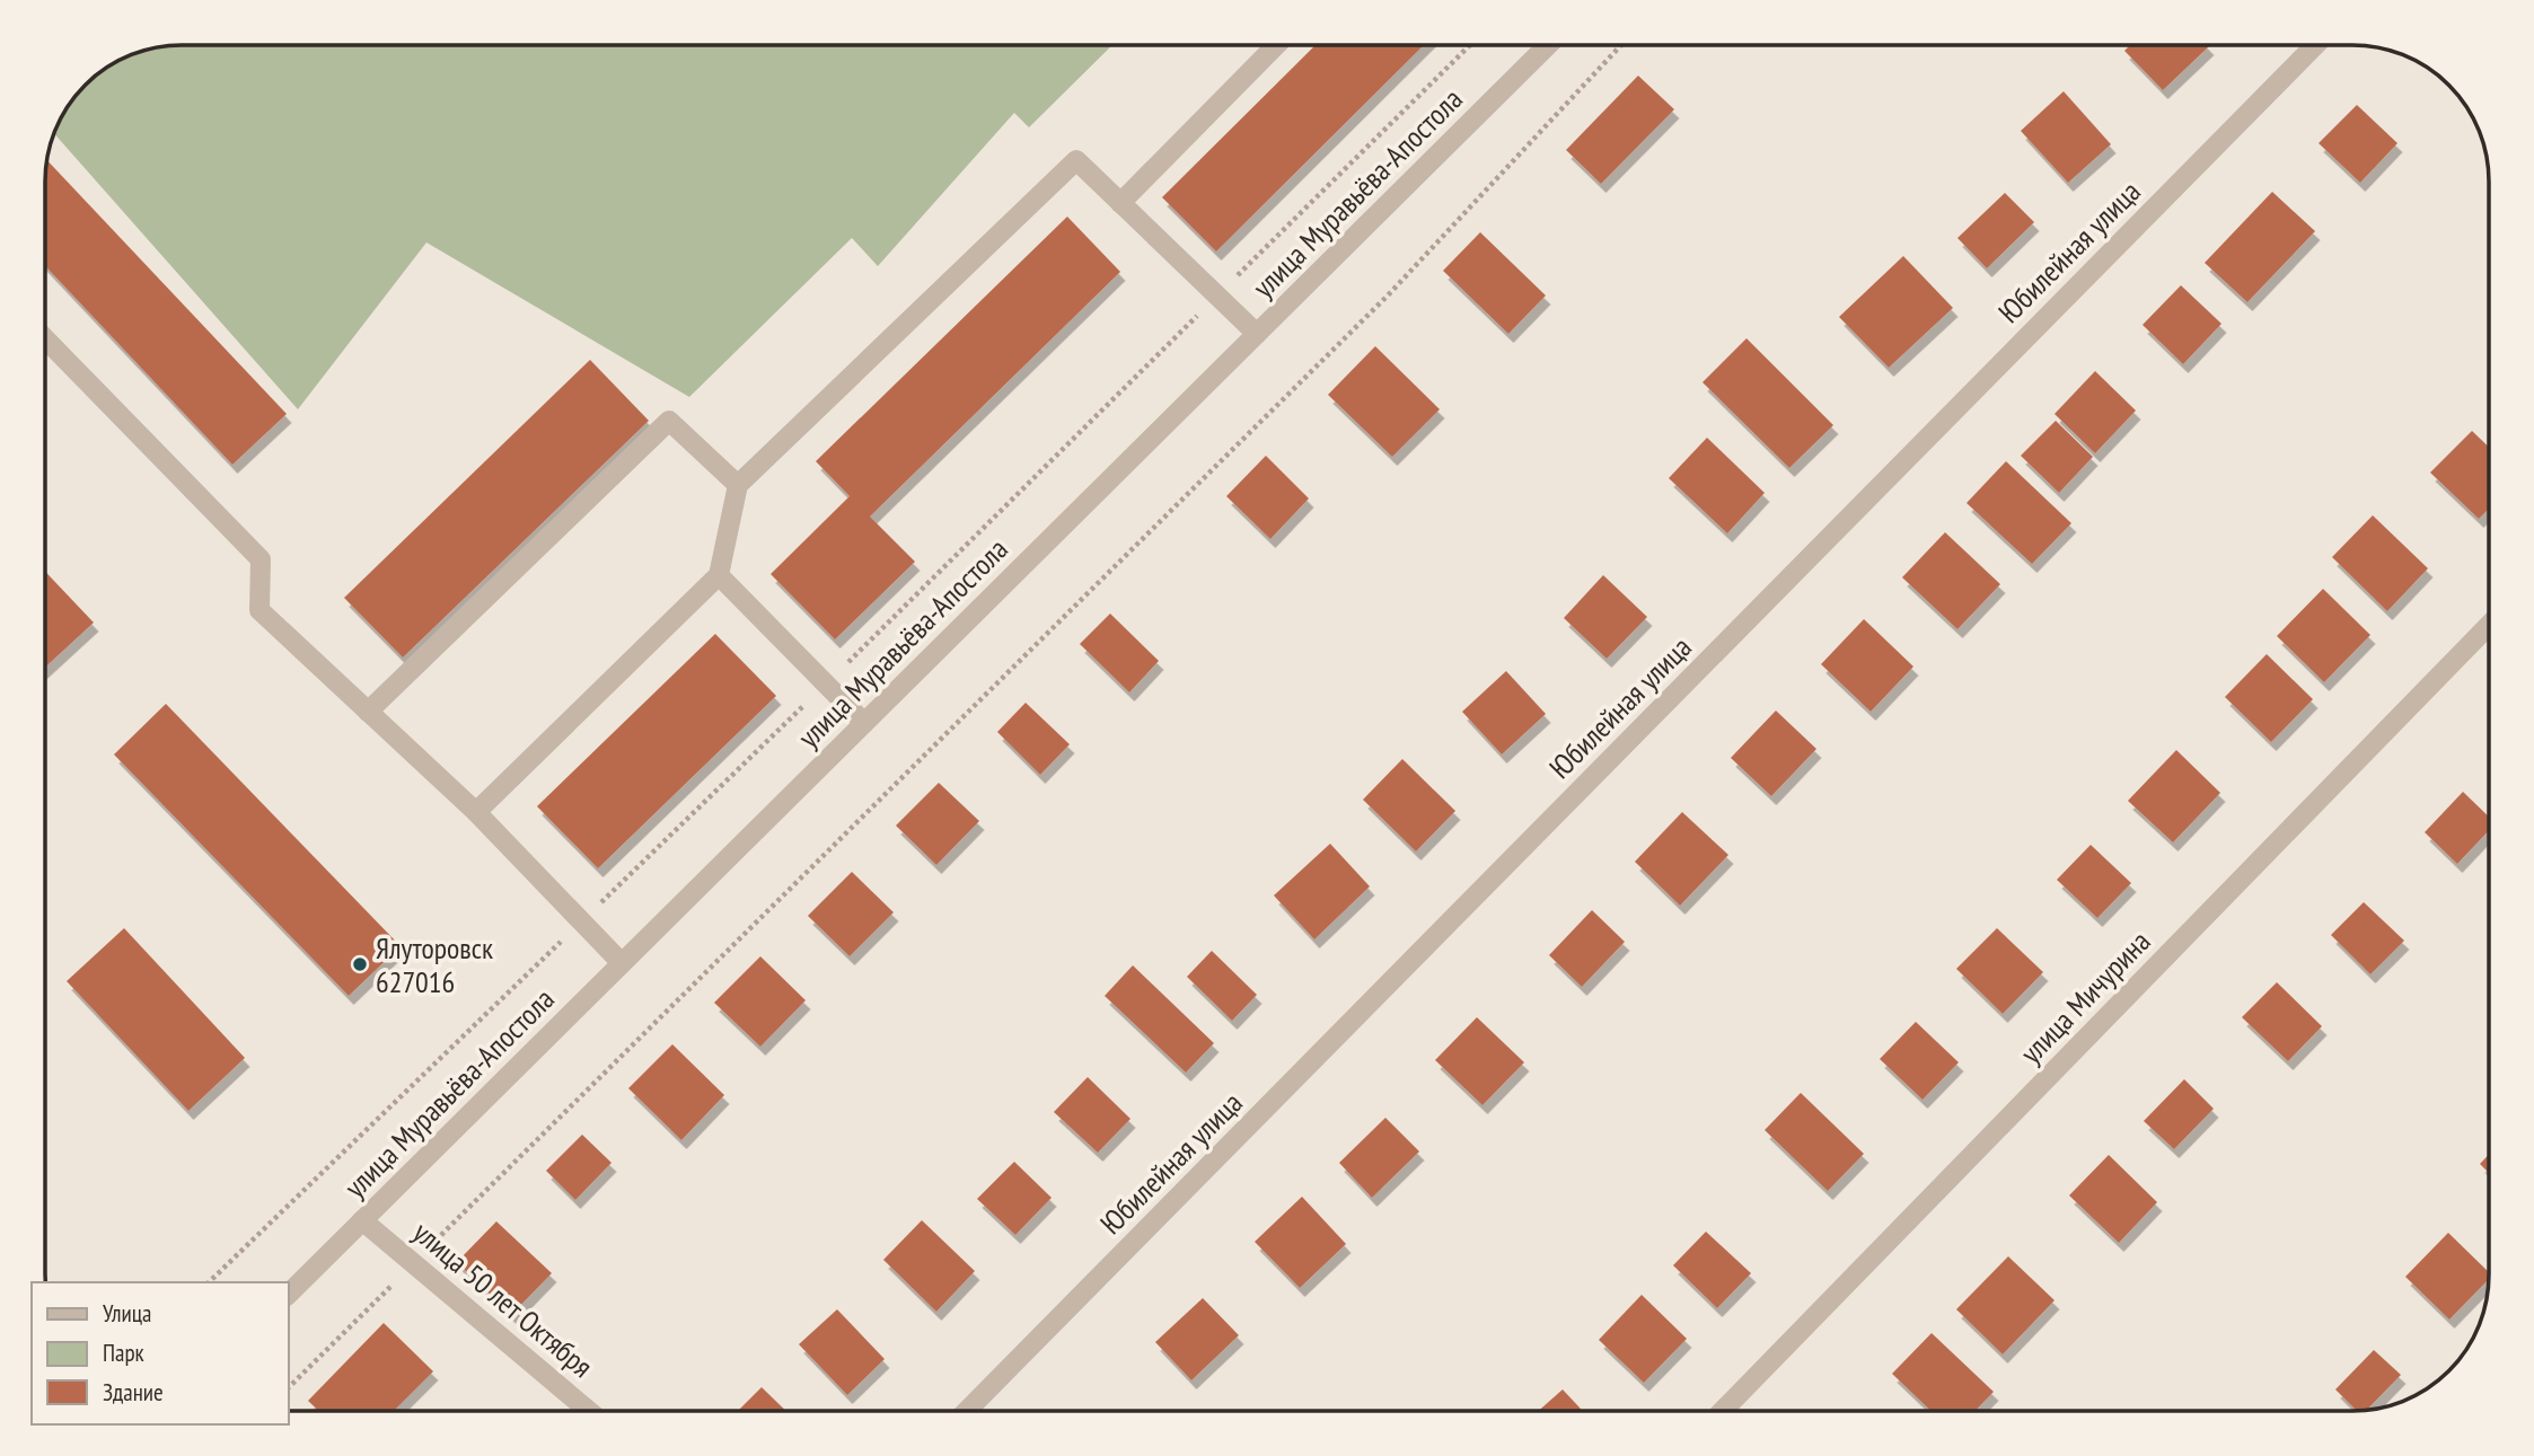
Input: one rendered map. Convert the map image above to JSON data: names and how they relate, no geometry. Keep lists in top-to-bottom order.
{
  "streets": {
    "street": [
      "улица Муравьёва-Апостола",
      "Юбилейная улица",
      "улица Мичурина",
      "улица 50 лет Октября"
    ]
  },
  "crossings": [
    ["улица Муравьёва-Апостола", "улица 50 лет Октября"]
  ],
  "places": ["Ялуторовск 627016"],
  "legend": ["Улица", "Парк", "Здание"]
}
